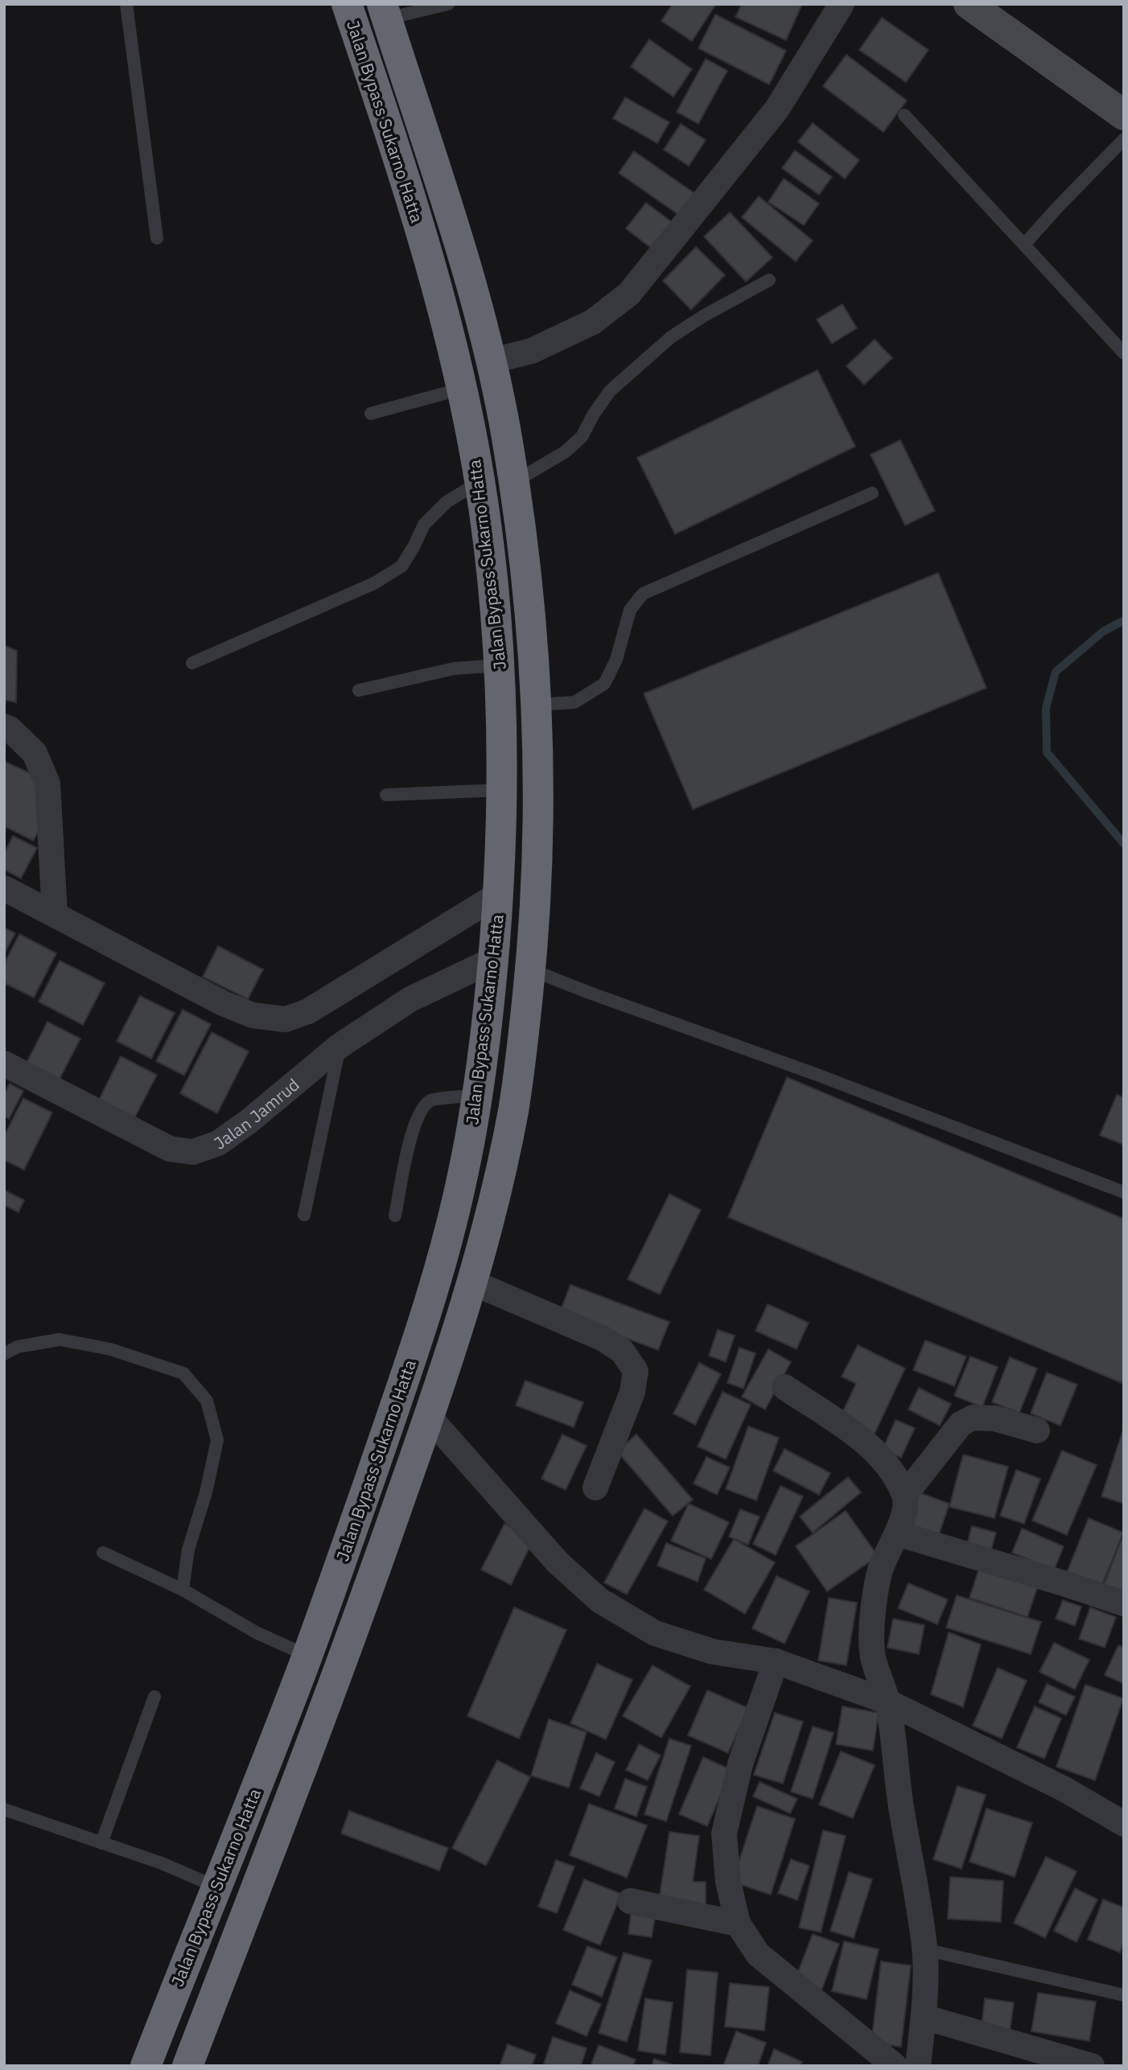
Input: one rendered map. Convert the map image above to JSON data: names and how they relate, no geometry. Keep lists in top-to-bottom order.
{
  "streets": {
    "highway": ["Jalan Bypass Sukarno Hatta"],
    "street": ["Jalan Jamrud"]
  },
  "crossings": [
    ["Jalan Bypass Sukarno Hatta", "Jalan Jamrud"]
  ]
}
